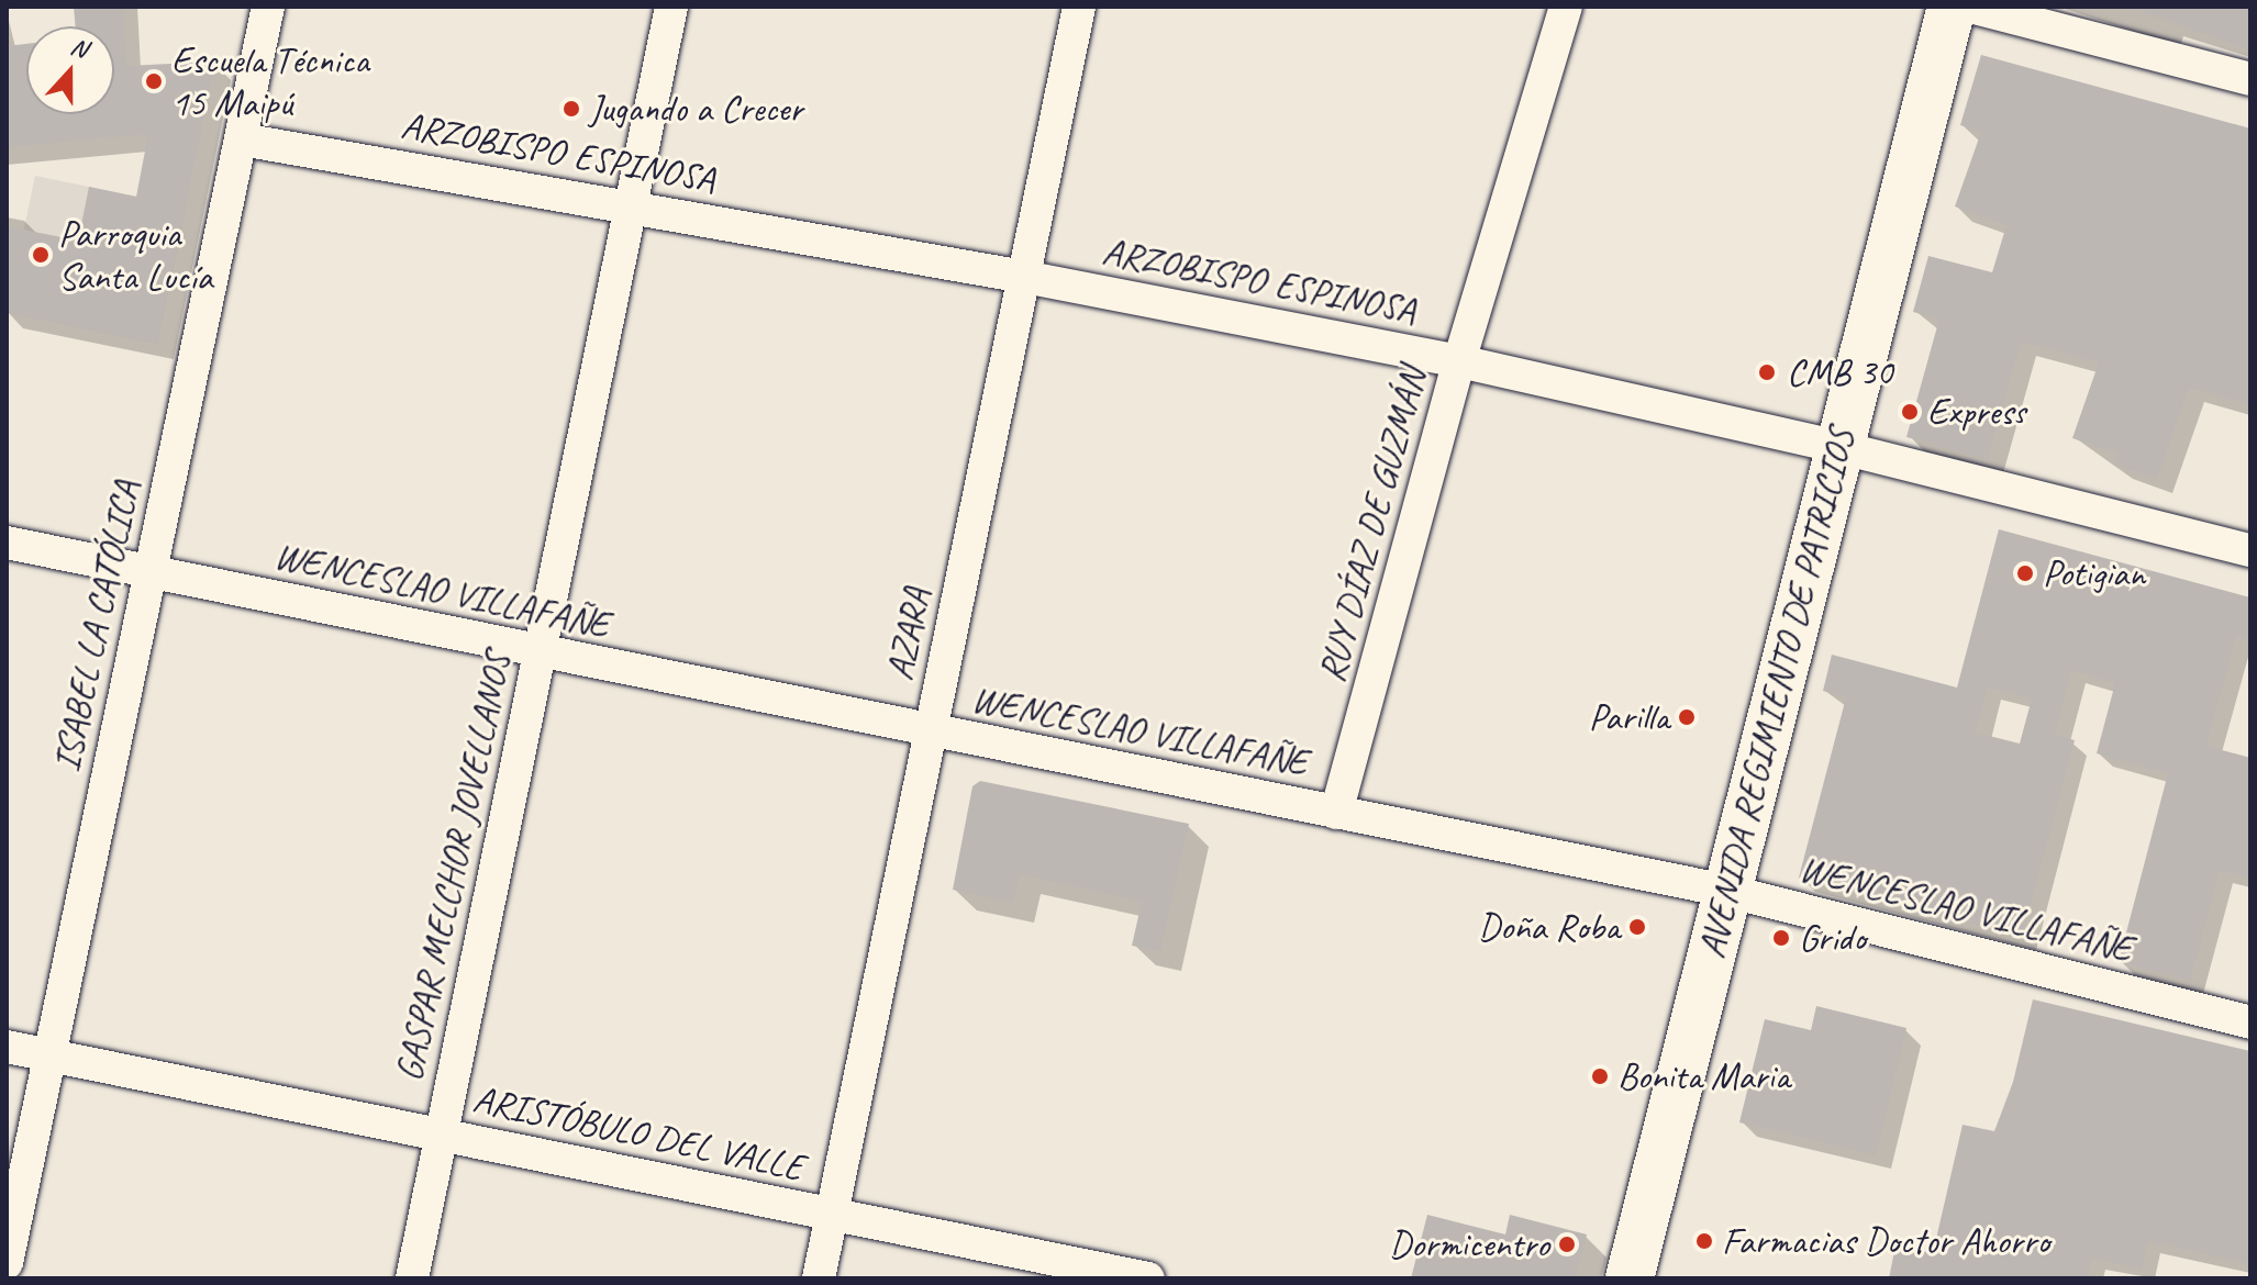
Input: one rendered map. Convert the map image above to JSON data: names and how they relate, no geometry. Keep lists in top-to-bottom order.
{
  "streets": {
    "main road": ["AVENIDA REGIMIENTO DE PATRICIOS"],
    "street": [
      "ARZOBISPO ESPINOSA",
      "RUY DÍAZ DE GUZMÁN",
      "WENCESLAO VILLAFAÑE",
      "ISABEL LA CATÓLICA",
      "AZARA",
      "GASPAR MELCHOR JOVELLANOS",
      "ARISTÓBULO DEL VALLE"
    ]
  },
  "crossings": [
    ["ARZOBISPO ESPINOSA", "RUY DÍAZ DE GUZMÁN"],
    ["ARZOBISPO ESPINOSA", "ISABEL LA CATÓLICA"],
    ["ARZOBISPO ESPINOSA", "AZARA"],
    ["ARZOBISPO ESPINOSA", "AVENIDA REGIMIENTO DE PATRICIOS"],
    ["ARZOBISPO ESPINOSA", "GASPAR MELCHOR JOVELLANOS"],
    ["RUY DÍAZ DE GUZMÁN", "WENCESLAO VILLAFAÑE"],
    ["WENCESLAO VILLAFAÑE", "ISABEL LA CATÓLICA"],
    ["WENCESLAO VILLAFAÑE", "AZARA"],
    ["WENCESLAO VILLAFAÑE", "AVENIDA REGIMIENTO DE PATRICIOS"],
    ["WENCESLAO VILLAFAÑE", "GASPAR MELCHOR JOVELLANOS"],
    ["ISABEL LA CATÓLICA", "ARISTÓBULO DEL VALLE"],
    ["AZARA", "ARISTÓBULO DEL VALLE"],
    ["GASPAR MELCHOR JOVELLANOS", "ARISTÓBULO DEL VALLE"]
  ],
  "places": [
    "Escuela Técnica 15 Maipú",
    "Jugando a Crecer",
    "Parroquia Santa Lucía",
    "CMB 30",
    "Express",
    "Potigian",
    "Parilla",
    "Doña Roba",
    "Grido",
    "Bonita Maria",
    "Farmacias Doctor Ahorro",
    "Dormicentro"
  ],
  "north": "top"
}
